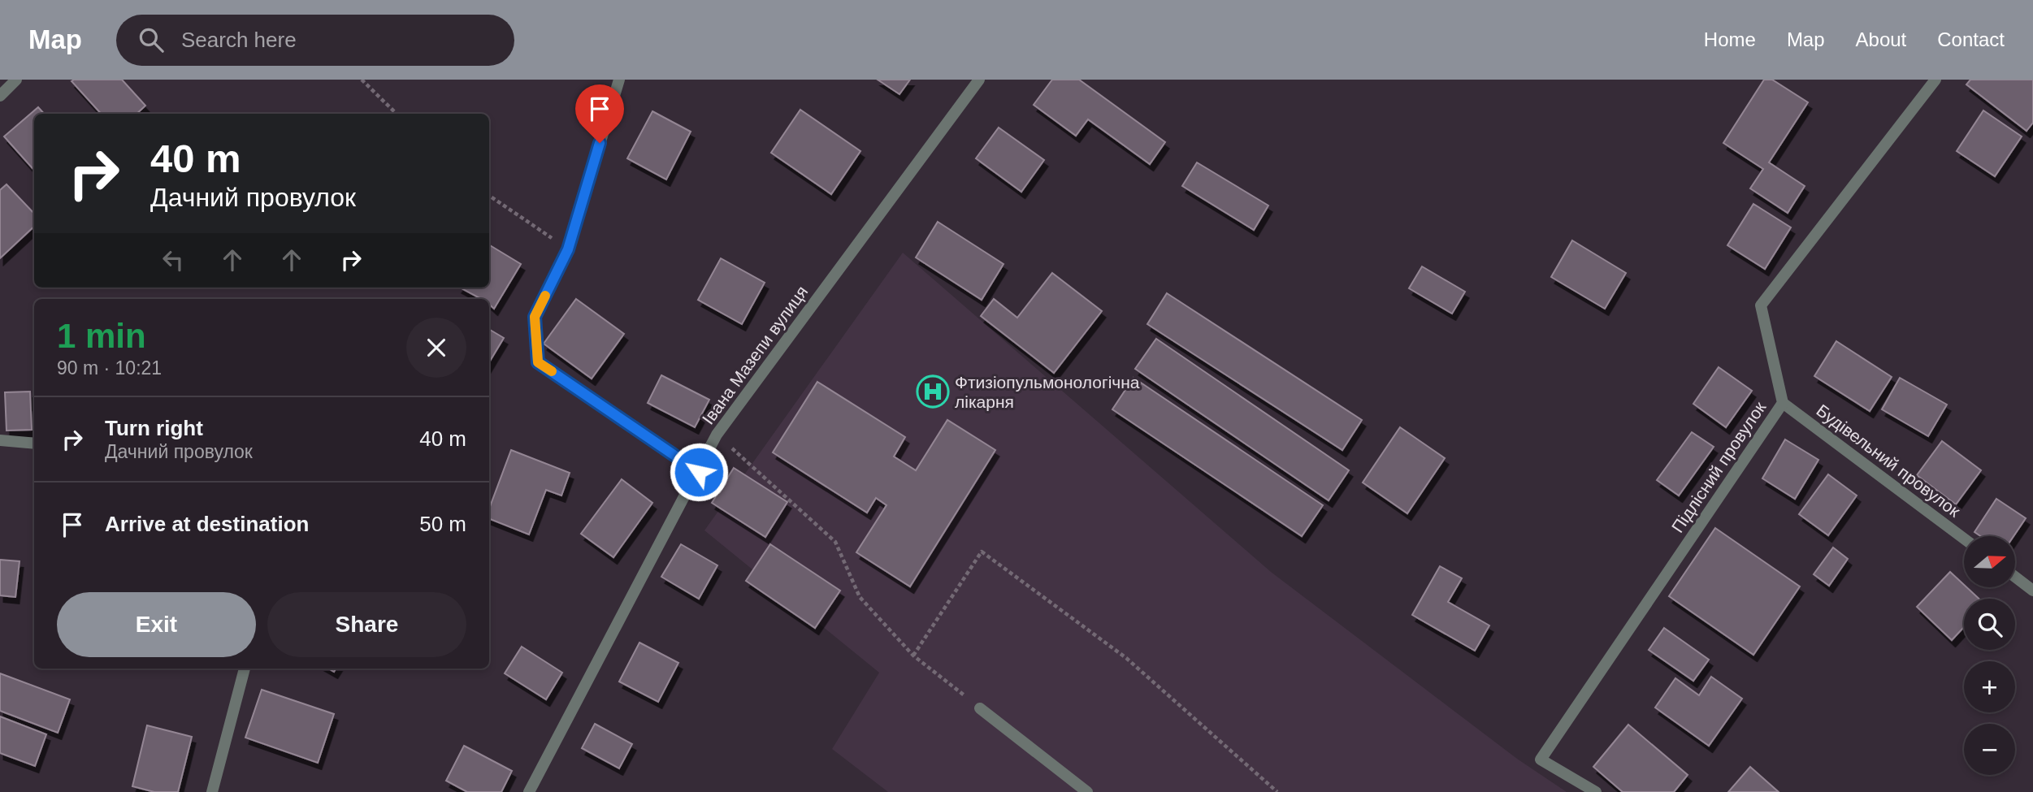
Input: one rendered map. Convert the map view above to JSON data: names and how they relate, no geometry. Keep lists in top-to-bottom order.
{
  "streets": {
    "street": ["Івана Мазепи вулиця", "Будівельний провулок", "Підлісний провулок"]
  },
  "crossings": [
    ["Будівельний провулок", "Підлісний провулок"]
  ],
  "places": {
    "hospital": ["Фтизіопульмонологічна лікарня"]
  },
  "north": "right",
  "page": {
    "header": "Map",
    "search": "Search here",
    "nav": [
      "Home",
      "Map",
      "About",
      "Contact"
    ],
    "turn": ["40 m", "Дачний провулок"],
    "heading": ["1 min", "90 m · 10:21"],
    "list": [
      {
        "name": "Turn right",
        "note": "Дачний провулок",
        "value": "40 m"
      },
      {
        "name": "Arrive at destination",
        "value": "50 m"
      }
    ],
    "map_buttons": ["+", "−"],
    "buttons": ["Exit", "Share"]
  }
}
